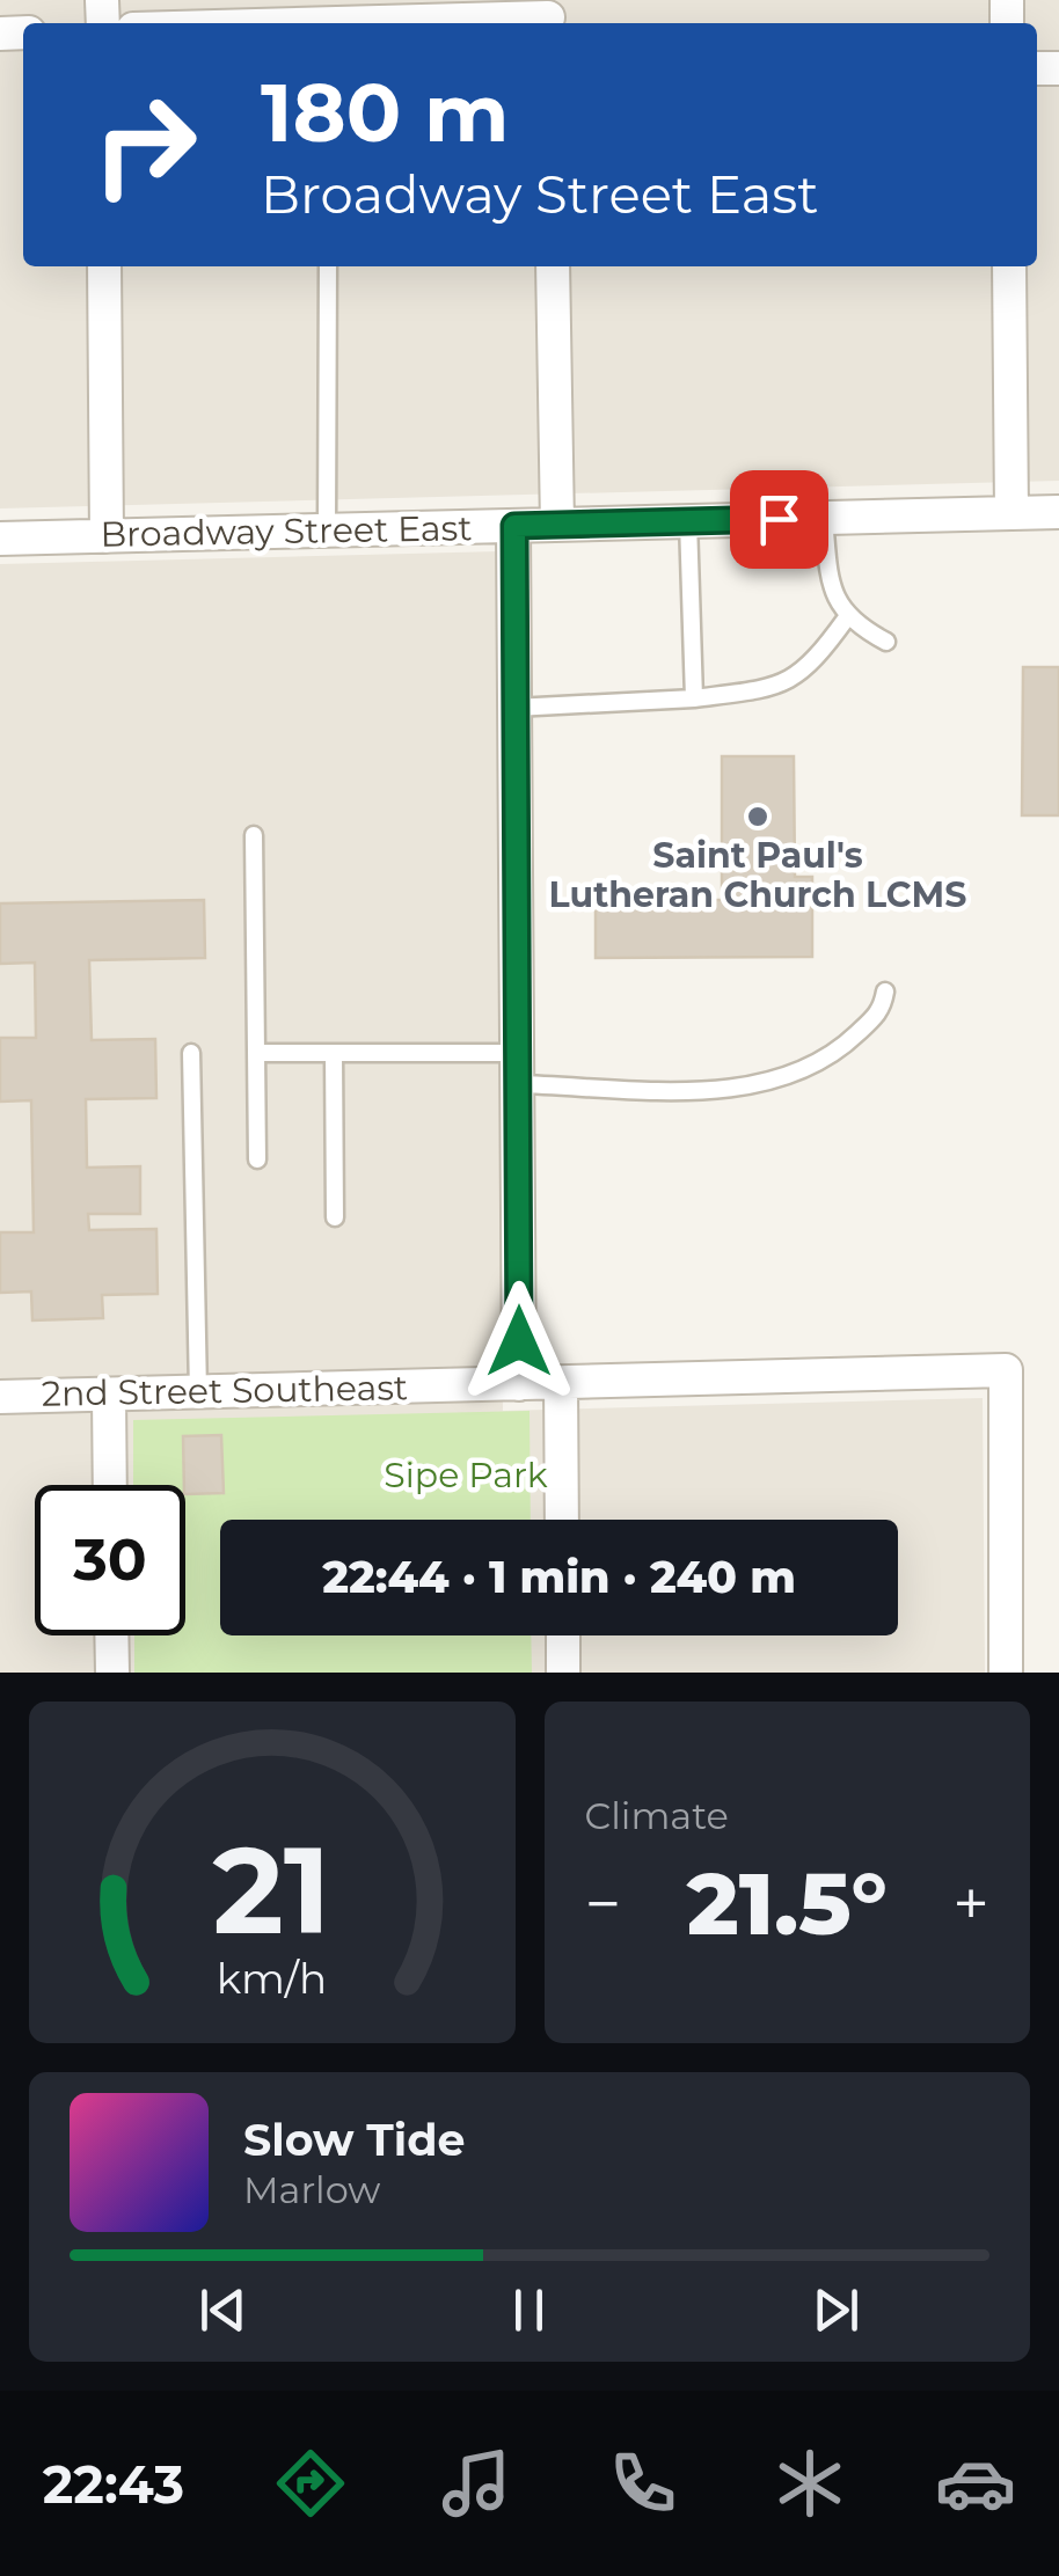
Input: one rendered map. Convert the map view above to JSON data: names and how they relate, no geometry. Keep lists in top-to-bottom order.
{
  "streets": {
    "street": ["Broadway Street East", "2nd Street Southeast"]
  },
  "parks": ["Sipe Park"],
  "places": ["Saint Paul's Lutheran Church LCMS"],
  "page": {
    "turn": ["180 m", "Broadway Street East"],
    "limit": "30",
    "trip": "22:44 · 1 min · 240 m",
    "tile": "Climate",
    "heat": ["−", "21.5°", "+"],
    "song": ["Slow Tide", "Marlow"],
    "tabs": "22:43",
    "gauge": ["21", "km/h"]
  }
}
